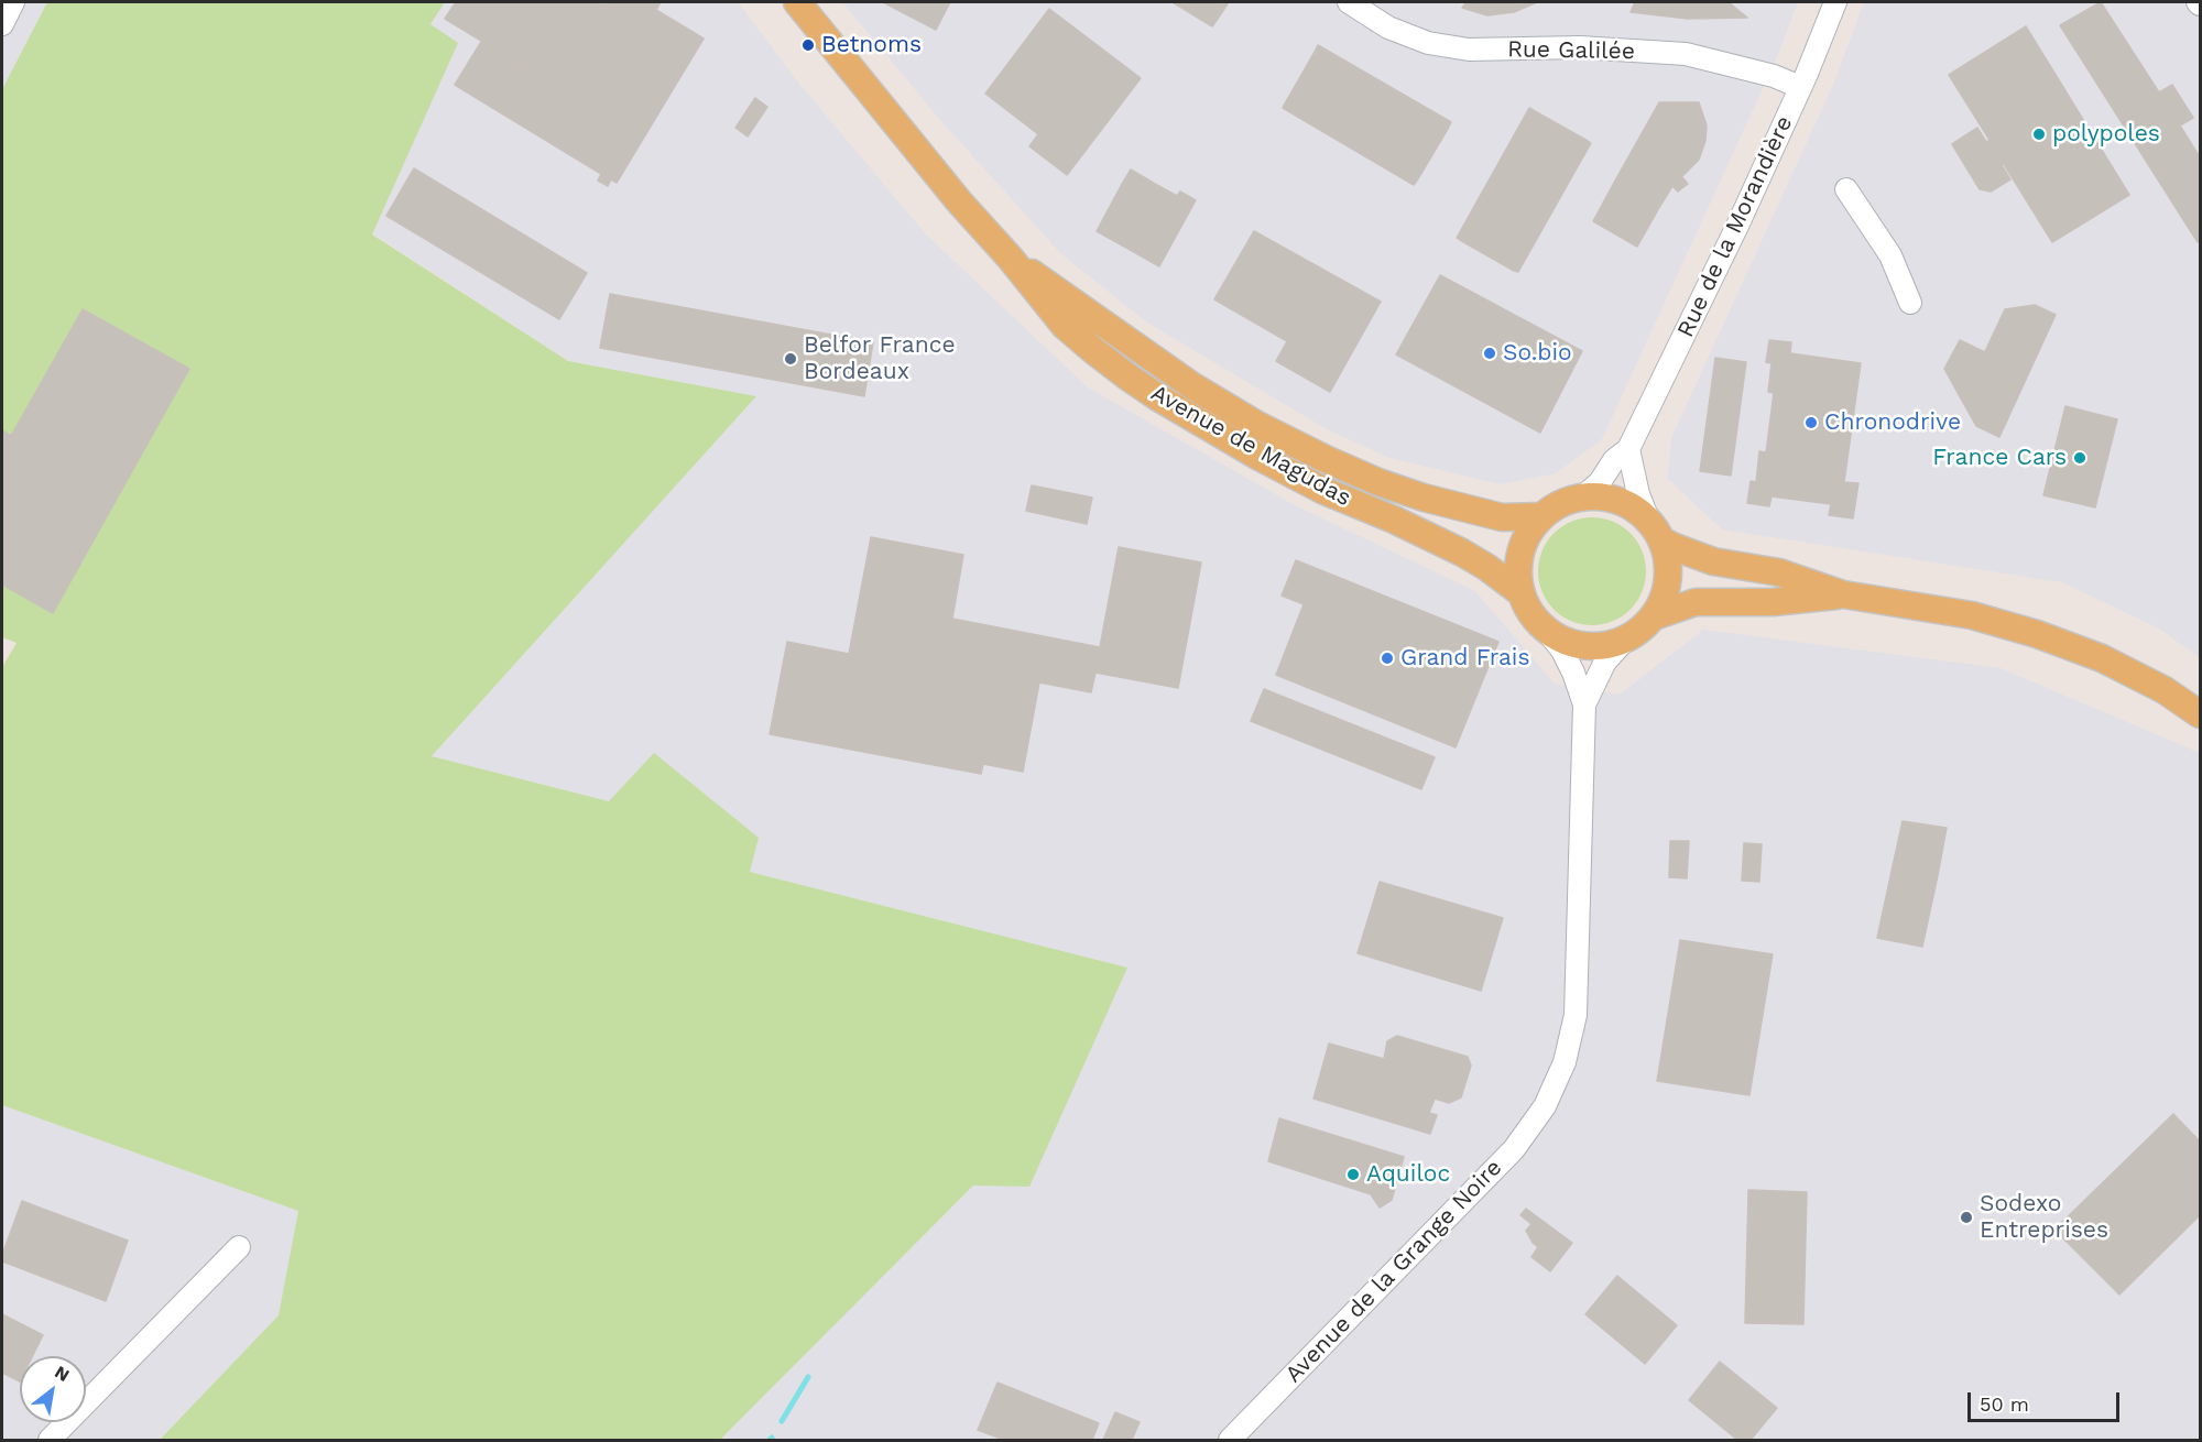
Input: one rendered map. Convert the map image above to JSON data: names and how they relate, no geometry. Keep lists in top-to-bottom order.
{
  "streets": {
    "main road": ["Avenue de Magudas"],
    "street": ["Rue Galilée", "Rue de la Morandière", "Avenue de la Grange Noire"]
  },
  "crossings": [
    ["Rue Galilée", "Rue de la Morandière"],
    ["Rue de la Morandière", "Avenue de Magudas"],
    ["Rue de la Morandière", "Avenue de la Grange Noire"],
    ["Avenue de Magudas", "Avenue de la Grange Noire"]
  ],
  "places": [
    "Betnoms",
    "polypoles",
    "So.bio",
    "Belfor France Bordeaux",
    "Chronodrive",
    "France Cars",
    "Grand Frais",
    "Aquiloc",
    "Sodexo Entreprises"
  ],
  "scale_bar": "50 m",
  "north": "top right"
}
